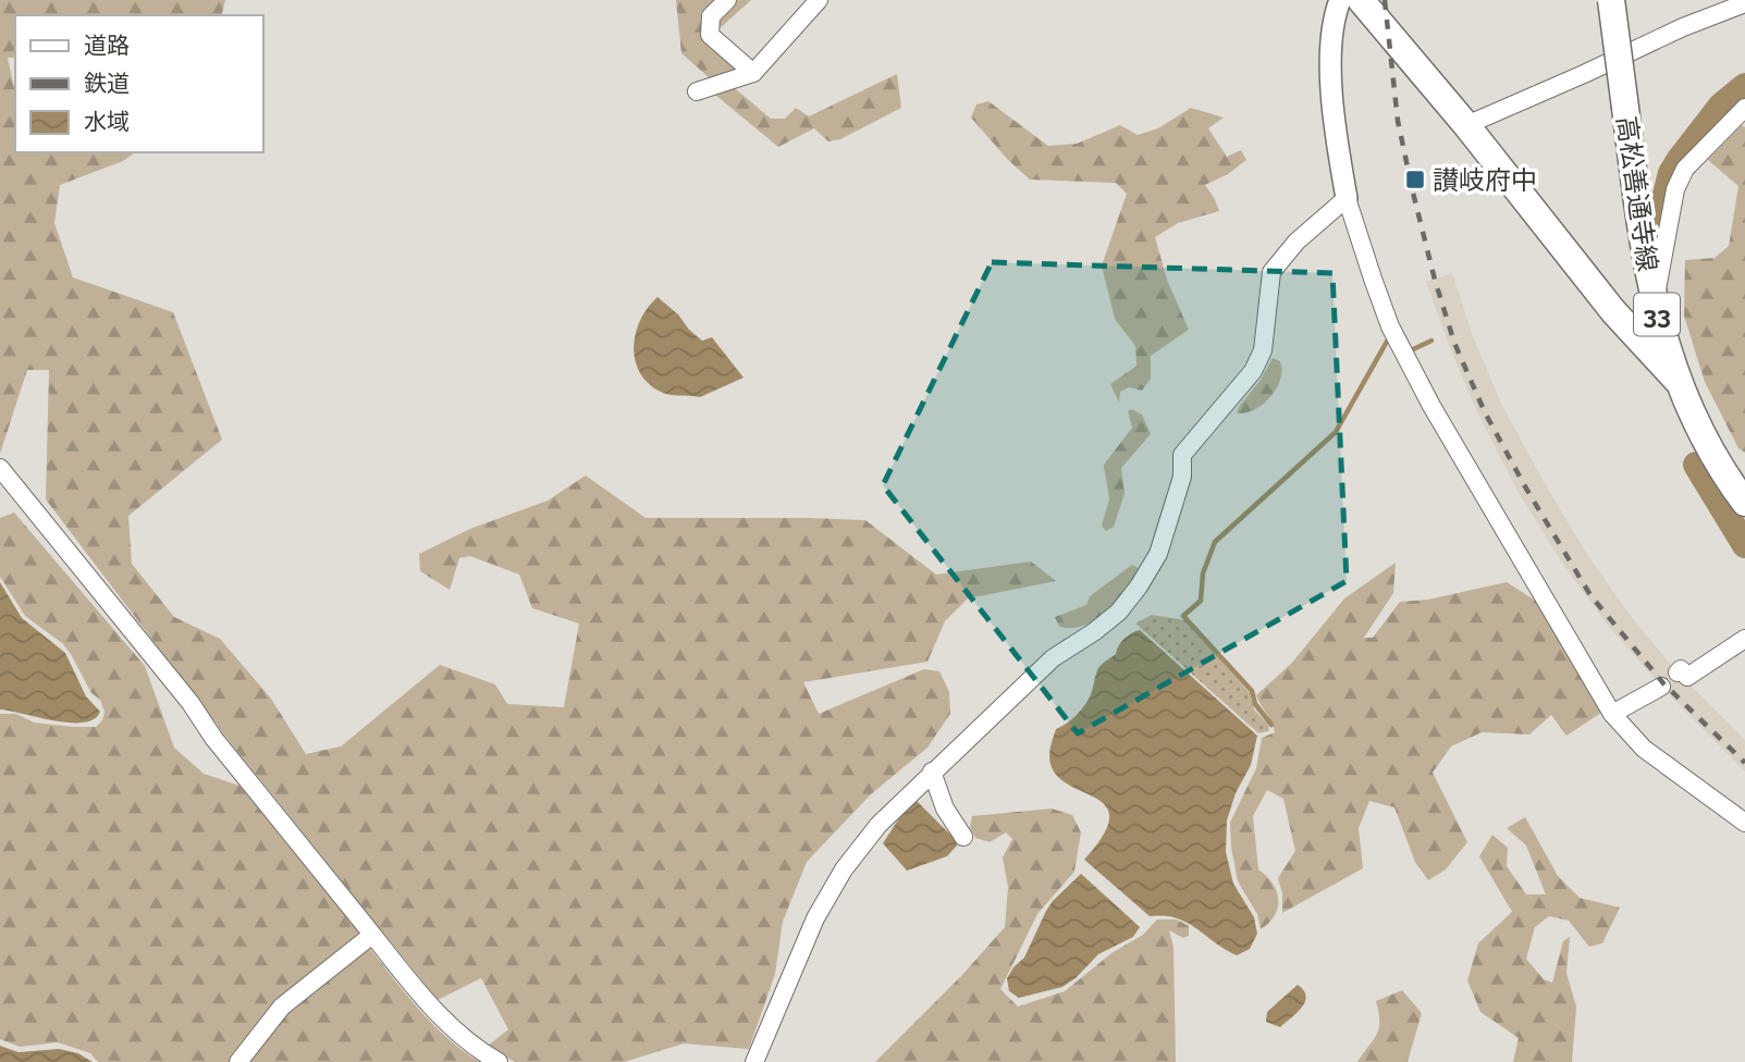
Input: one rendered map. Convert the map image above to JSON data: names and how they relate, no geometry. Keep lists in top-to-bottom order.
{
  "streets": {
    "main road": ["高松善通寺線", "33"]
  },
  "places": {
    "transit": ["讃岐府中"]
  },
  "legend": ["道路", "鉄道", "水域"]
}
